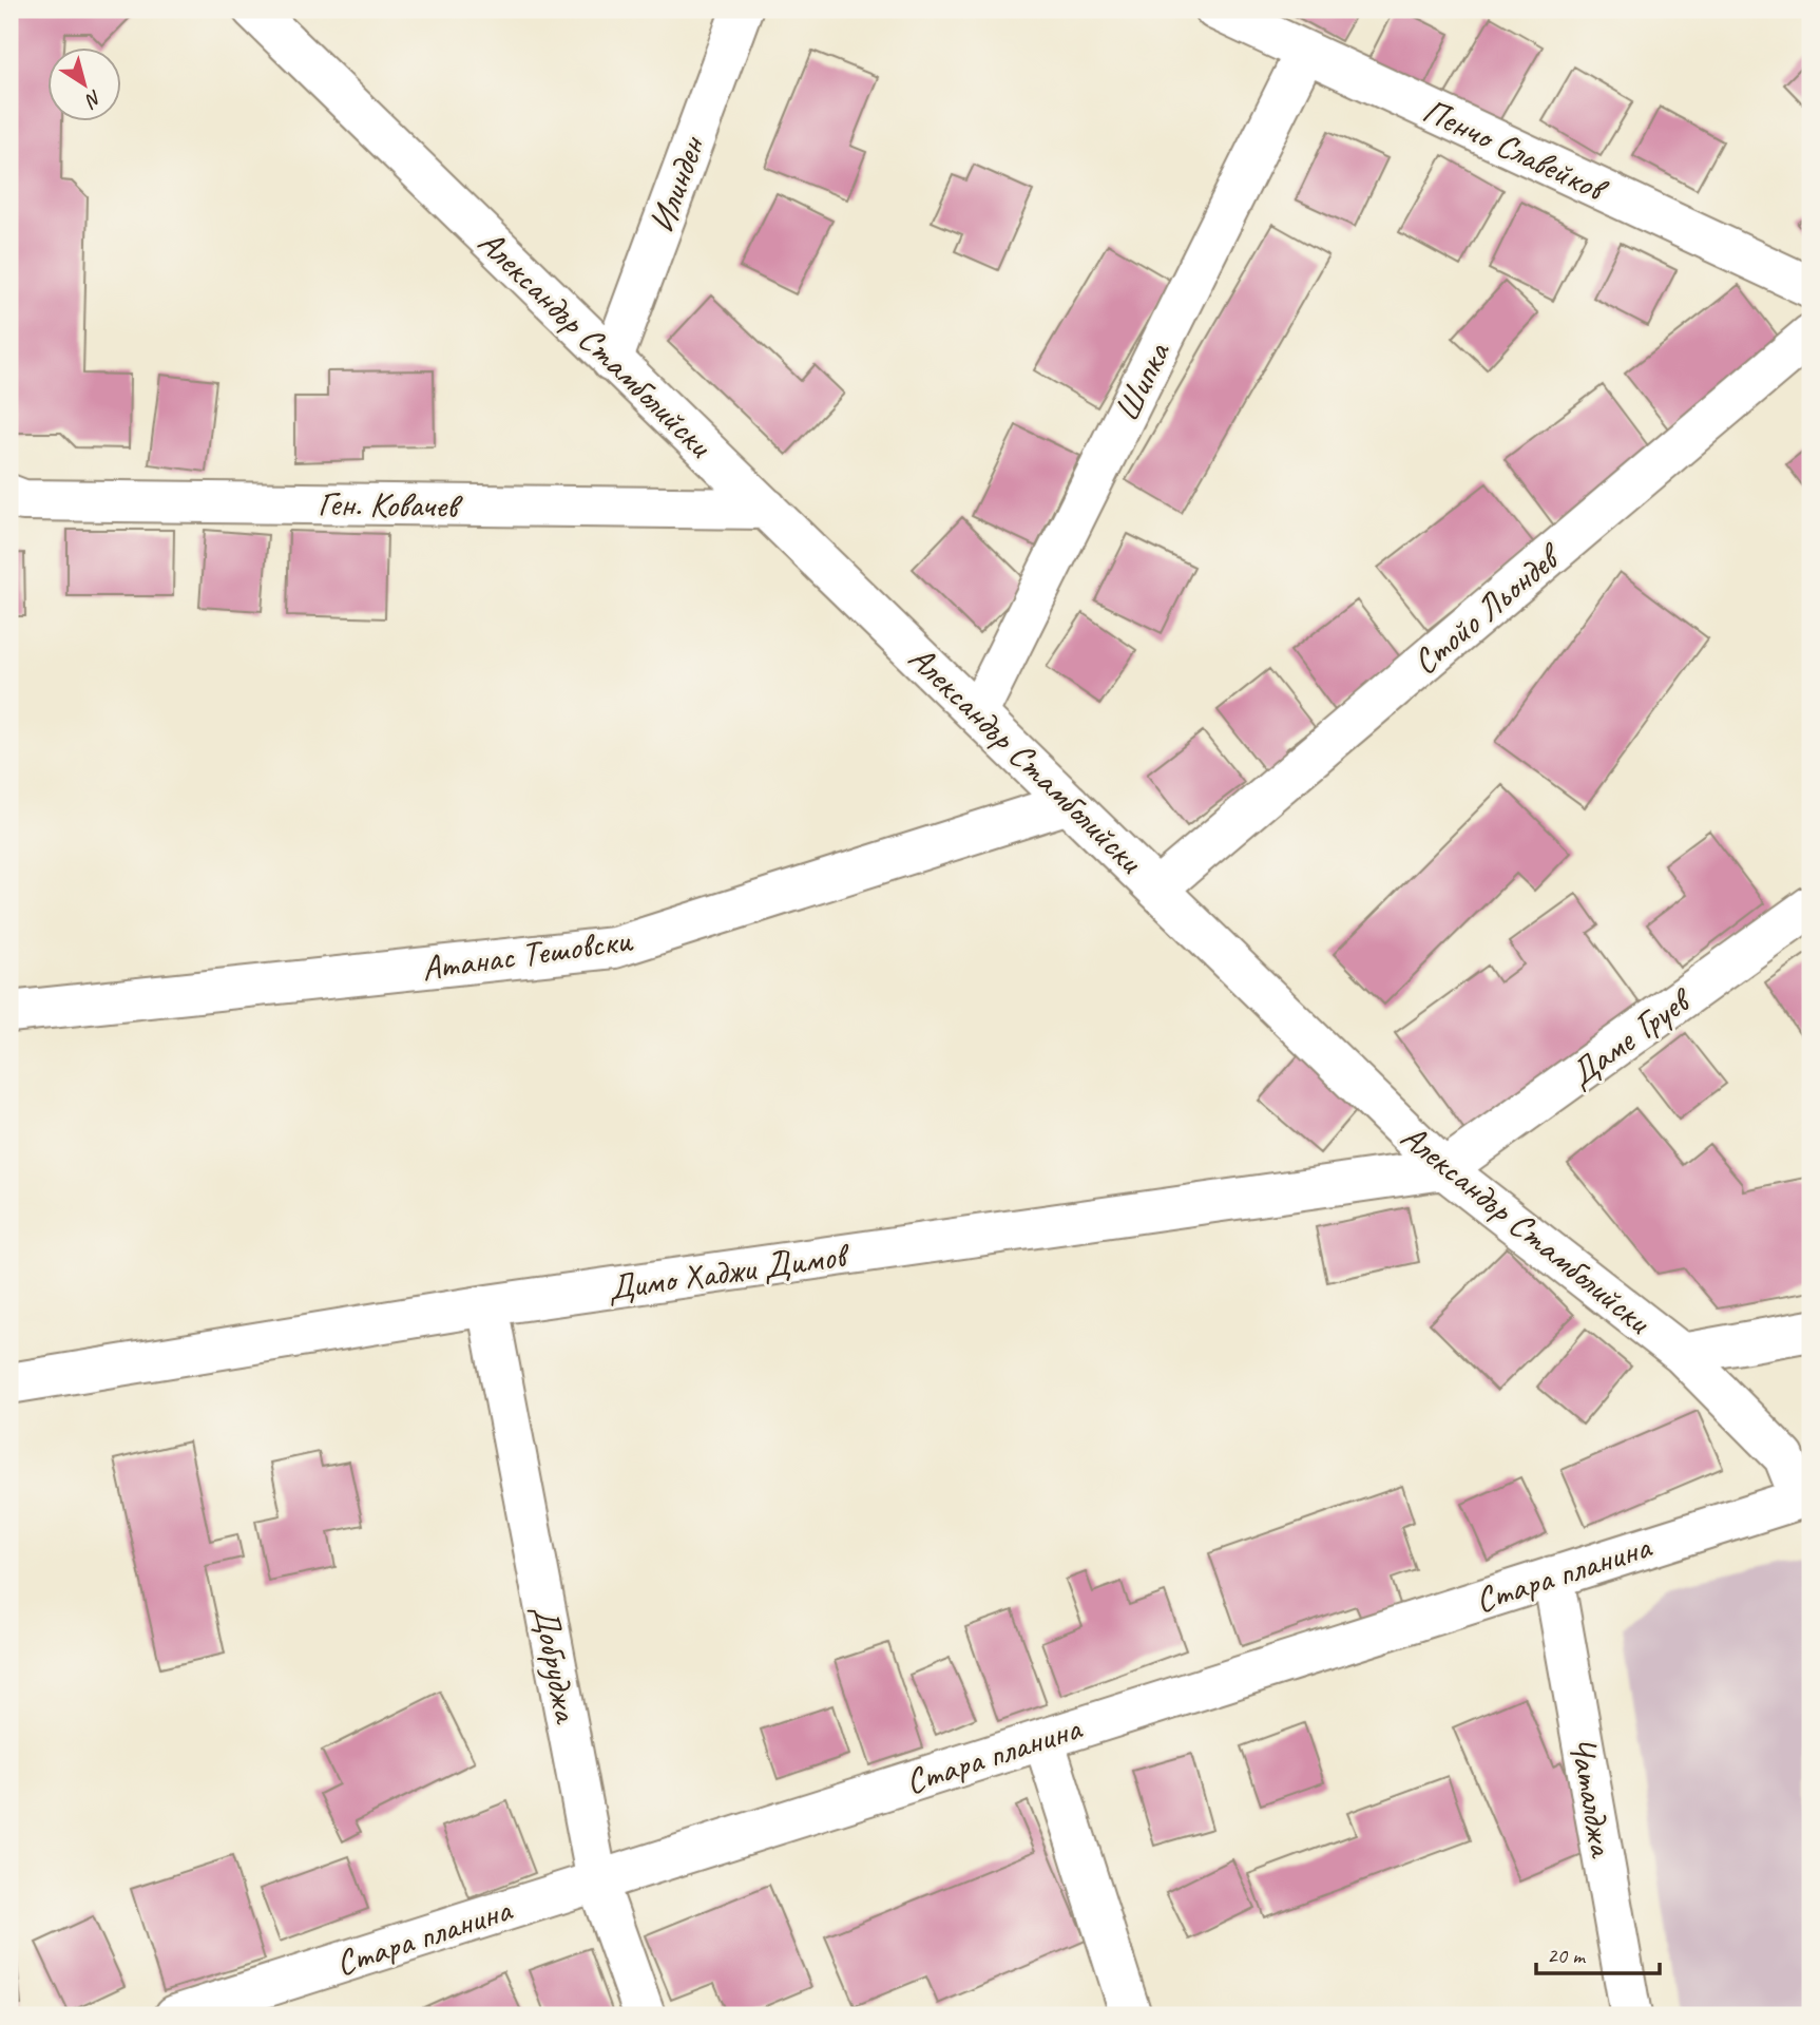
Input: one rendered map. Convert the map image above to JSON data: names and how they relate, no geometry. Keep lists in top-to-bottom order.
{
  "streets": {
    "street": [
      "Пенчо Славейков",
      "Илинден",
      "Александър Стамболийски",
      "Шипка",
      "Ген. Ковачев",
      "Стойо Льондев",
      "Атанас Тешовски",
      "Даме Груев",
      "Димо Хаджи Димов",
      "Стара планина",
      "Добруджа",
      "Чаталджа"
    ]
  },
  "crossings": [
    ["Пенчо Славейков", "Шипка"],
    ["Илинден", "Александър Стамболийски"],
    ["Александър Стамболийски", "Шипка"],
    ["Александър Стамболийски", "Ген. Ковачев"],
    ["Александър Стамболийски", "Стойо Льондев"],
    ["Александър Стамболийски", "Атанас Тешовски"],
    ["Александър Стамболийски", "Даме Груев"],
    ["Александър Стамболийски", "Димо Хаджи Димов"],
    ["Александър Стамболийски", "Стара планина"],
    ["Даме Груев", "Димо Хаджи Димов"],
    ["Димо Хаджи Димов", "Добруджа"],
    ["Стара планина", "Добруджа"],
    ["Стара планина", "Чаталджа"]
  ],
  "scale_bar": "20 m",
  "north": "bottom right"
}
